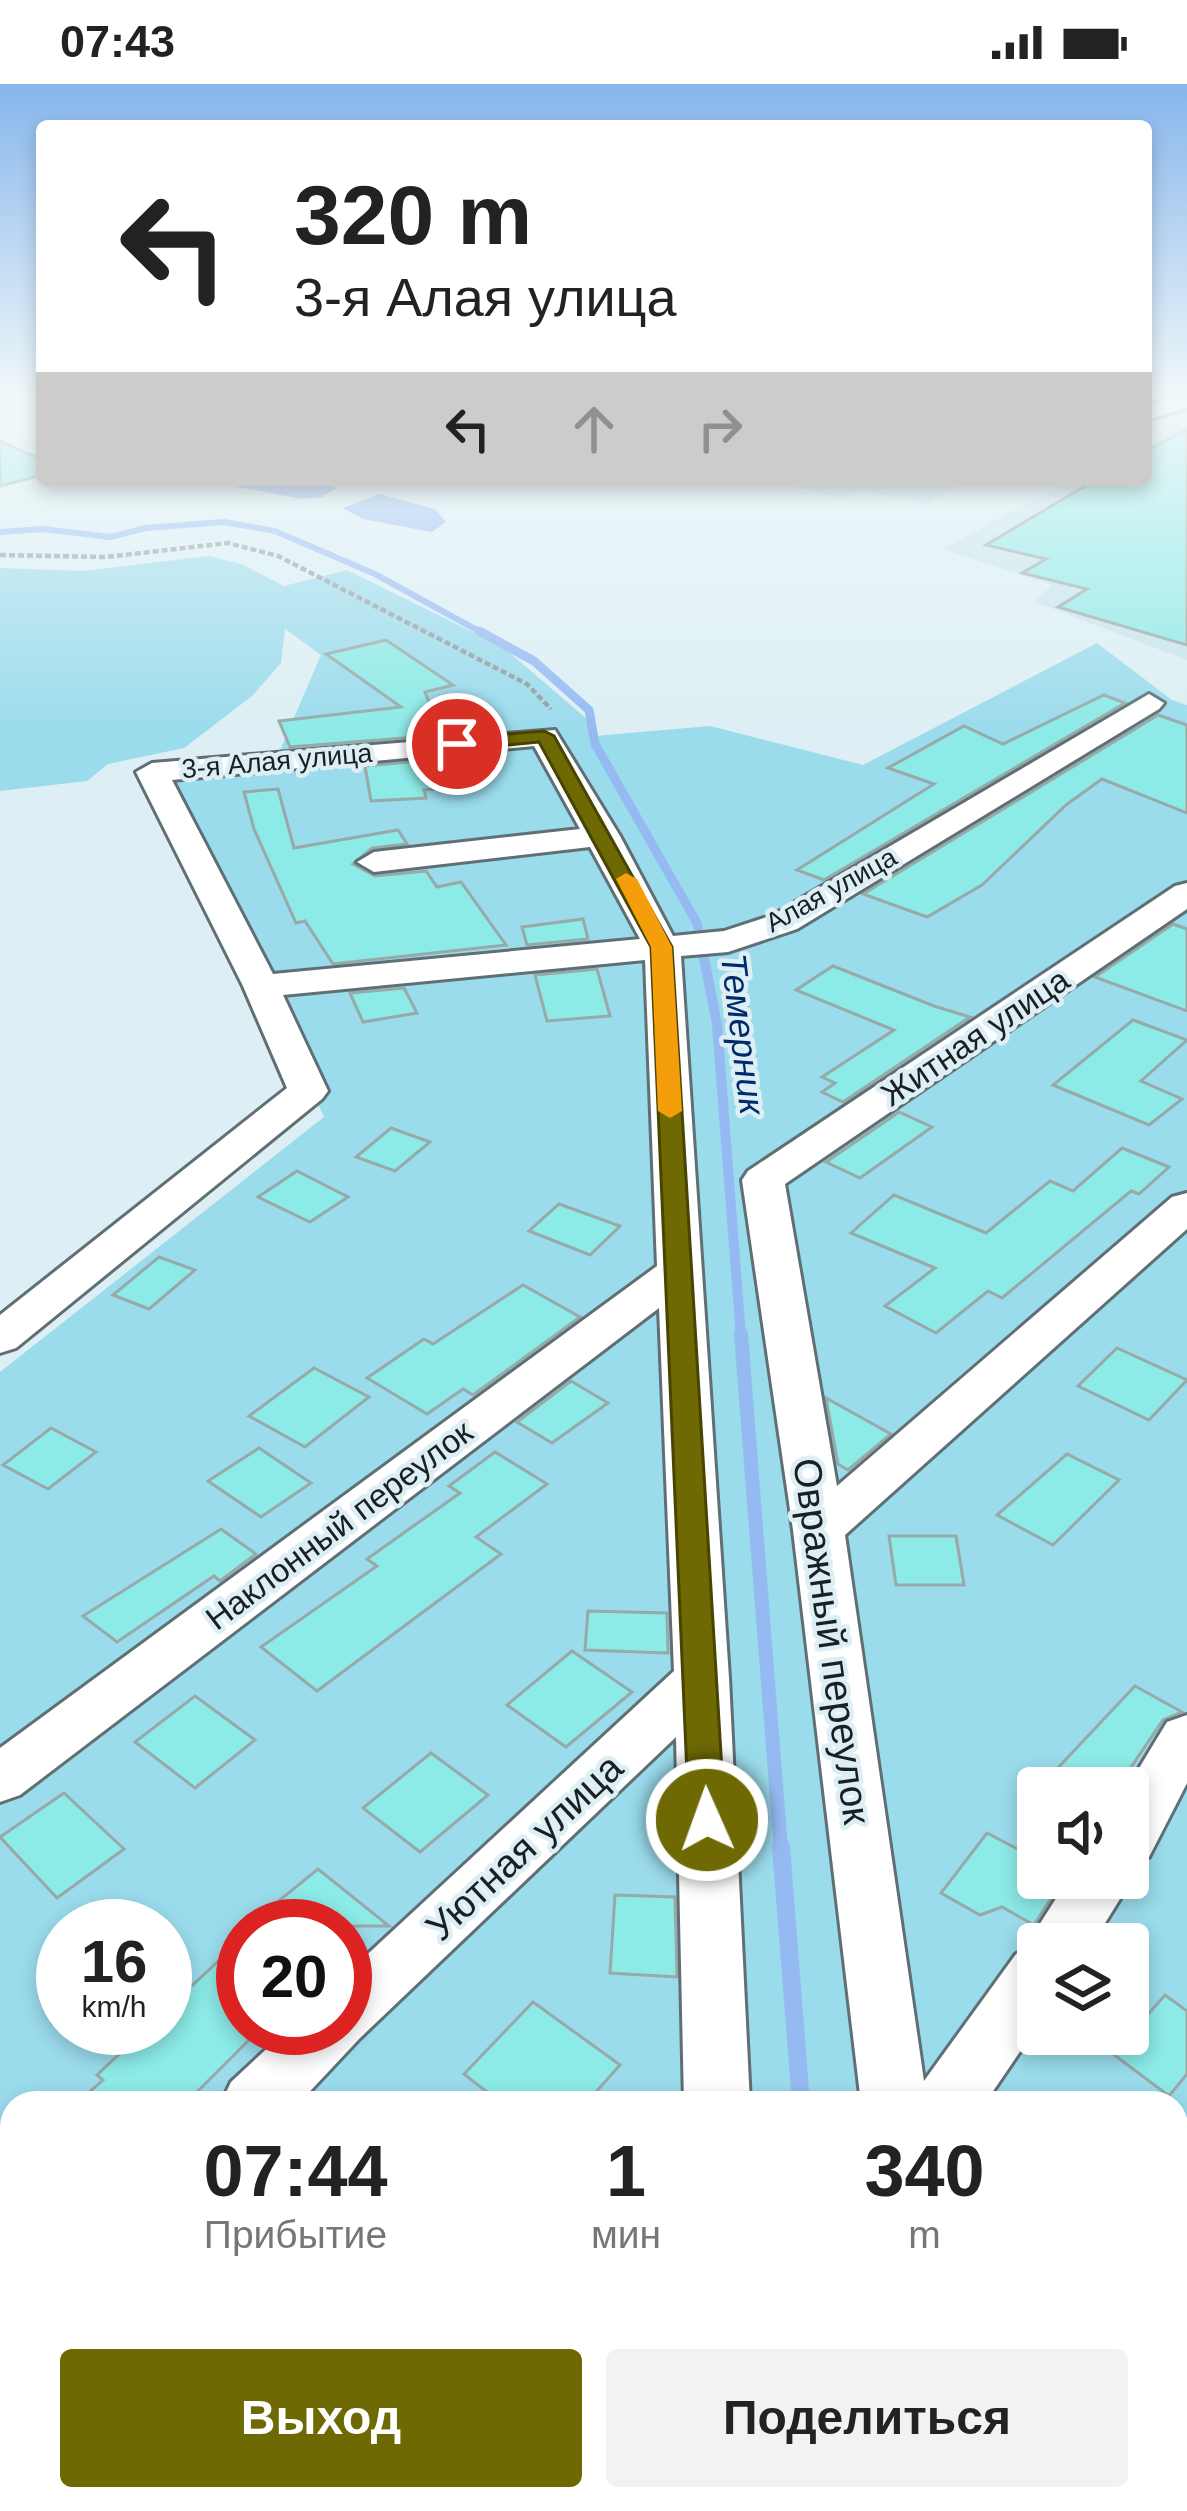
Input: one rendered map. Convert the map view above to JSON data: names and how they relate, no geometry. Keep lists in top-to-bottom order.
{
  "streets": {
    "lane": [
      "3-я Алая улица",
      "Алая улица",
      "Житная улица",
      "Наклонный переулок",
      "Овражный переулок",
      "Уютная улица"
    ]
  },
  "crossings": [
    ["3-я Алая улица", "Алая улица"],
    ["Житная улица", "Овражный переулок"]
  ],
  "water": ["Темерник"],
  "page": {
    "status": "07:43",
    "turn": ["320 m", "3-я Алая улица"],
    "speed": "16 km/h",
    "limit": "20",
    "eta": [
      "07:44",
      "Прибытие",
      "1",
      "мин",
      "340",
      "m"
    ],
    "buttons": ["Выход", "Поделиться"]
  }
}
